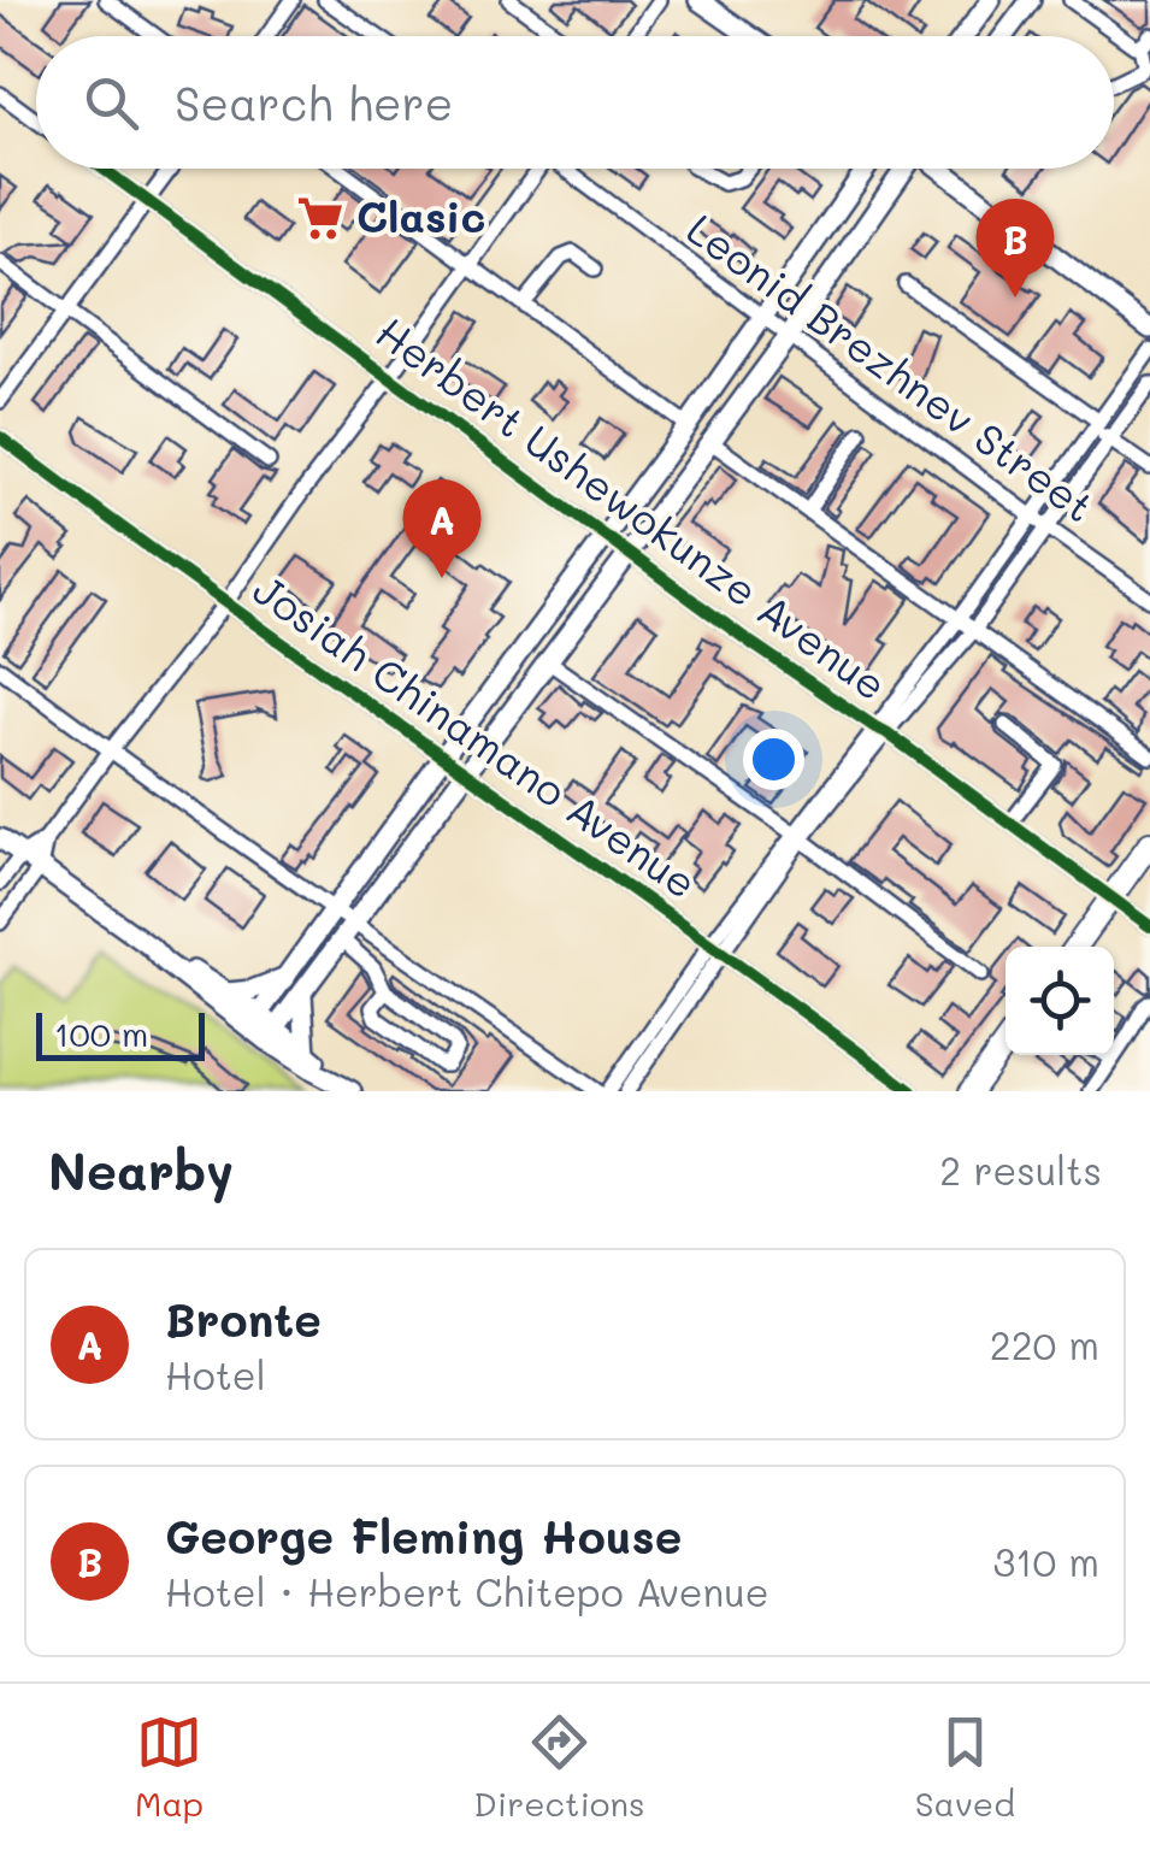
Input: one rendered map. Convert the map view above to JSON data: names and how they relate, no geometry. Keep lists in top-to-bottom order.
{
  "streets": {
    "street": ["Leonid Brezhnev Street", "Herbert Ushewokunze Avenue", "Josiah Chinamano Avenue"]
  },
  "places": {
    "supermarket": ["Clasic"]
  },
  "scale_bar": "100 m",
  "page": {
    "search": "Search here",
    "pins": ["B", "A"],
    "scale": "100 m",
    "heading": ["Nearby", "2 results"],
    "list": [
      {
        "mark": "A",
        "name": "Bronte",
        "note": "Hotel",
        "value": "220 m"
      },
      {
        "mark": "B",
        "name": "George Fleming House",
        "note": "Hotel · Herbert Chitepo Avenue",
        "value": "310 m"
      }
    ],
    "nav": ["Map", "Directions", "Saved"]
  }
}
